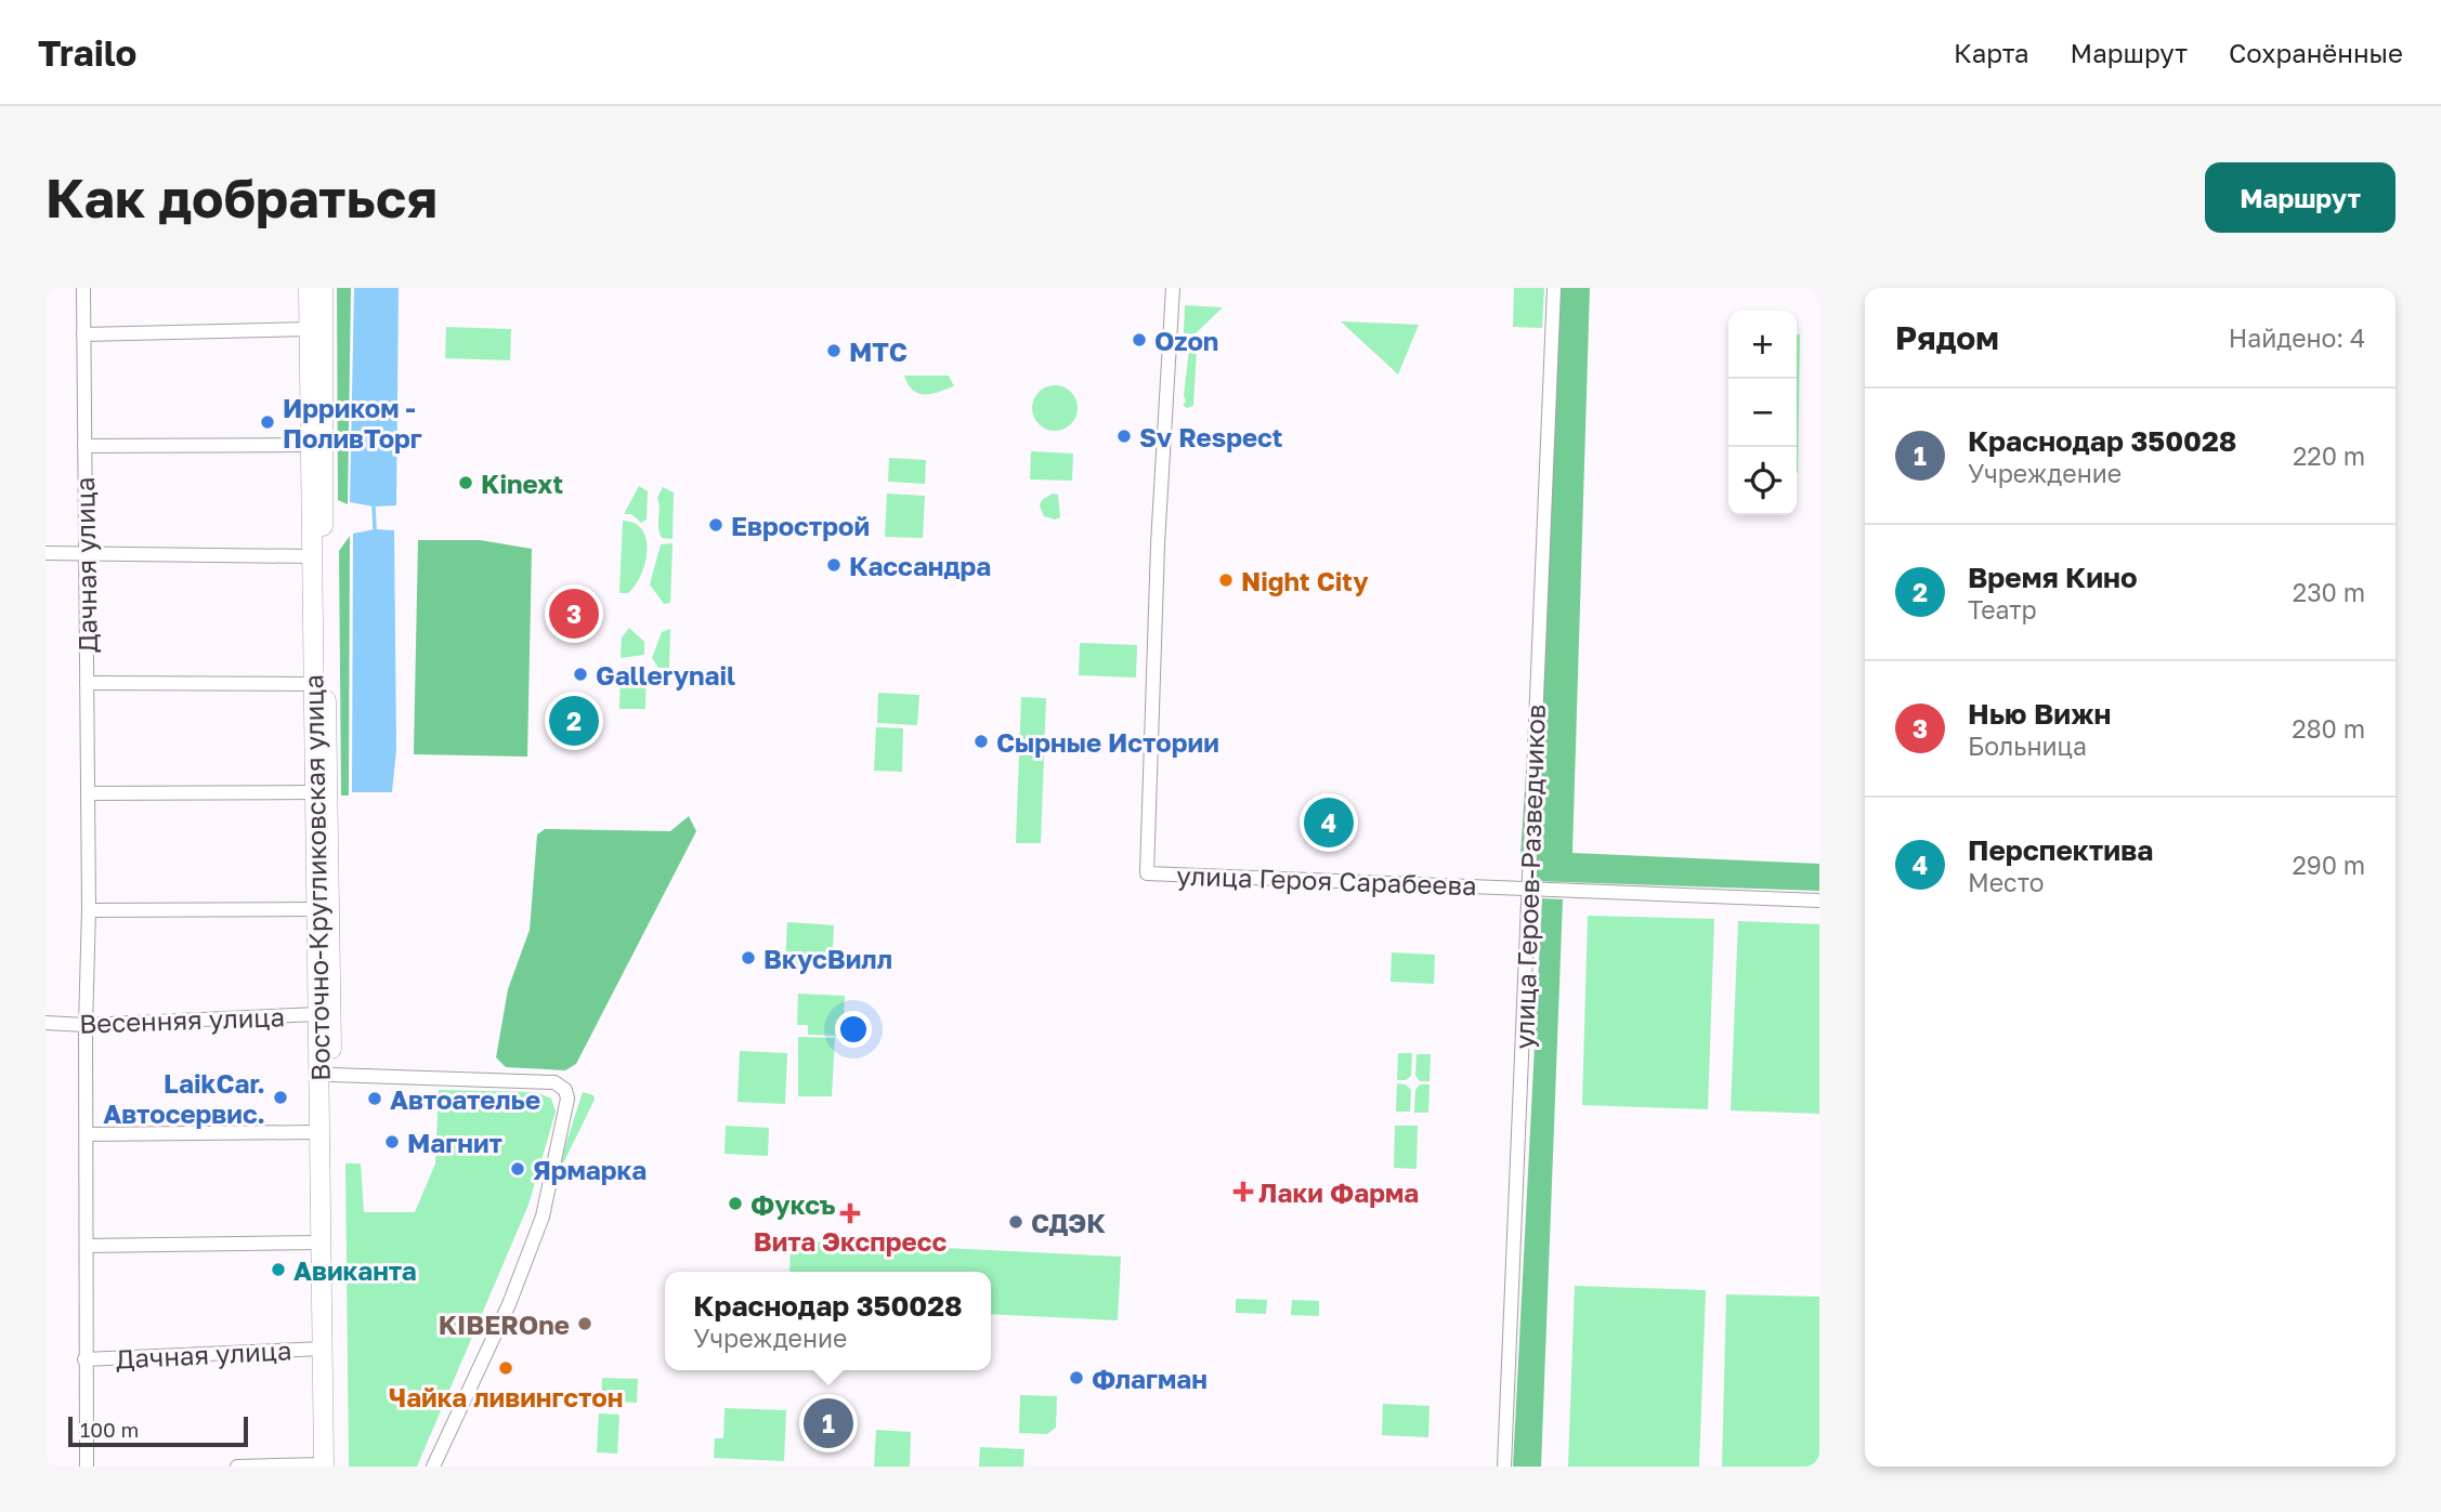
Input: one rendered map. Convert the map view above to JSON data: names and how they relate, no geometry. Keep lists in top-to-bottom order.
{
  "streets": {
    "main road": ["Восточно-Кругликовская улица"],
    "street": [
      "Дачная улица",
      "улица Героев-Разведчиков",
      "улица Героя Сарабеева",
      "Весенняя улица"
    ]
  },
  "crossings": [
    ["Дачная улица", "Восточно-Кругликовская улица"],
    ["Дачная улица", "Весенняя улица"],
    ["улица Героев-Разведчиков", "улица Героя Сарабеева"],
    ["Восточно-Кругликовская улица", "Весенняя улица"]
  ],
  "places": {
    "other": [
      "Ozon",
      "МТС",
      "Ирриком - ПоливТорг",
      "Sv Respect",
      "Kinext",
      "Еврострой",
      "Кассандра",
      "Night City",
      "Gallerynail",
      "Сырные Истории",
      "ВкусВилл",
      "LaikCar. Автосервис.",
      "Автоателье",
      "Магнит",
      "Ярмарка",
      "Фуксъ",
      "СДЭК",
      "Авиканта",
      "KIBEROne",
      "Чайка ливингстон",
      "Флагман"
    ],
    "health": ["Лаки Фарма", "Вита Экспресс"]
  },
  "scale_bar": "100 m",
  "page": {
    "header": "Trailo",
    "nav": ["Карта", "Маршрут", "Сохранённые"],
    "buttons": "Маршрут",
    "title": "Как добраться",
    "heading": ["Рядом", "Найдено: 4"],
    "map_buttons": ["+", "−"],
    "list": [
      {
        "mark": "1",
        "name": "Краснодар 350028",
        "note": "Учреждение",
        "value": "220 m"
      },
      {
        "mark": "2",
        "name": "Время Кино",
        "note": "Театр",
        "value": "230 m"
      },
      {
        "mark": "3",
        "name": "Нью Вижн",
        "note": "Больница",
        "value": "280 m"
      },
      {
        "mark": "4",
        "name": "Перспектива",
        "note": "Место",
        "value": "290 m"
      }
    ],
    "pins": [
      "3",
      "2",
      "4",
      "1"
    ],
    "popup": ["Краснодар 350028", "Учреждение"],
    "scale": "100 m"
  }
}
